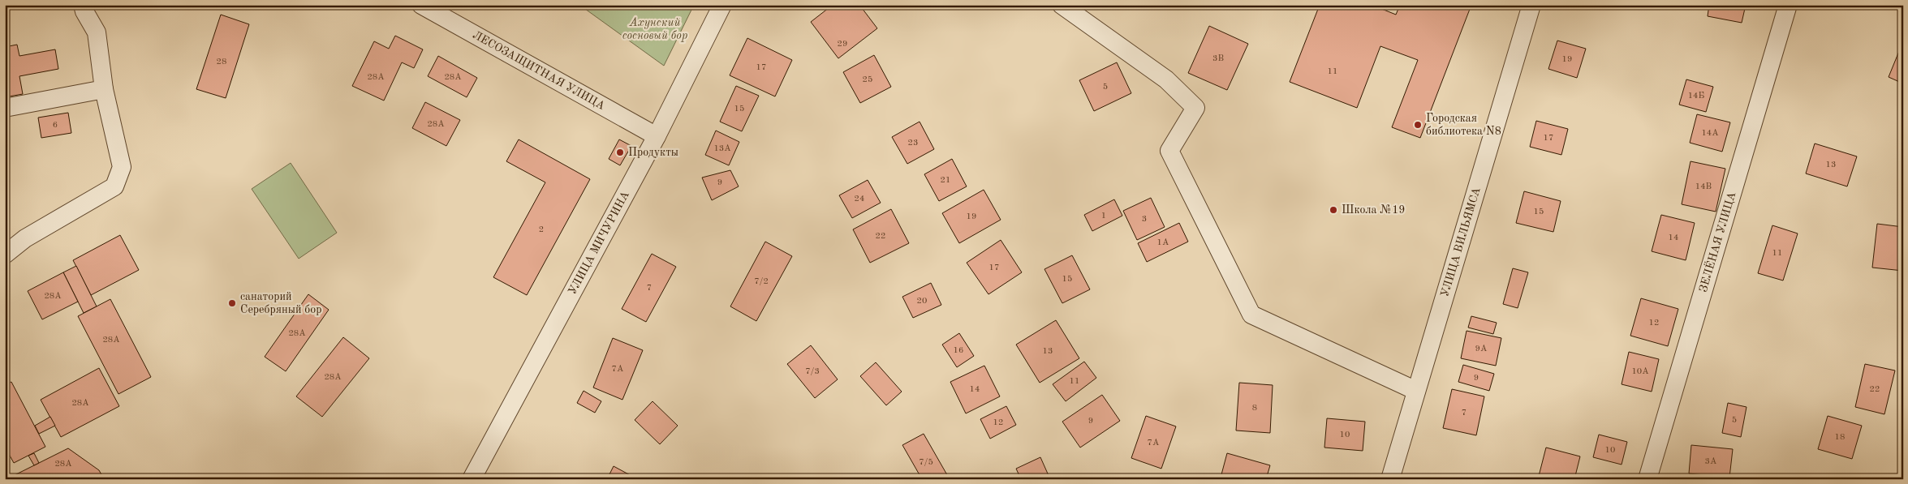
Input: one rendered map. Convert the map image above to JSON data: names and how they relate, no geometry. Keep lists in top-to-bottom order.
{
  "streets": {
    "street": [
      "ЛЕСОЗАЩИТНАЯ УЛИЦА",
      "УЛИЦА ВИЛЬЯМСА",
      "ЗЕЛЁНАЯ УЛИЦА",
      "УЛИЦА МИЧУРИНА"
    ]
  },
  "crossings": [
    ["ЛЕСОЗАЩИТНАЯ УЛИЦА", "УЛИЦА МИЧУРИНА"]
  ],
  "parks": ["Ахунский сосновый бор"],
  "places": [
    "Городская библиотека N8",
    "Продукты",
    "Школа №19",
    "санаторий Серебряный бор"
  ],
  "house_numbers": [
    "29",
    "3В",
    "19",
    "28",
    "17",
    "11",
    "28А",
    "28А",
    "25",
    "5",
    "14Б",
    "15",
    "28А",
    "6",
    "14А",
    "17",
    "23",
    "13А",
    "13",
    "21",
    "9",
    "14В",
    "24",
    "15",
    "1",
    "19",
    "3",
    "2",
    "22",
    "14",
    "1А",
    "11",
    "17",
    "15",
    "7/2",
    "7",
    "28А",
    "20",
    "12",
    "28А",
    "28А",
    "9А",
    "16",
    "13",
    "7А",
    "7/3",
    "10А",
    "28А",
    "9",
    "11",
    "14",
    "22",
    "28А",
    "8",
    "7",
    "5",
    "9",
    "12",
    "10",
    "18",
    "7А",
    "10",
    "3А",
    "7/5",
    "28А"
  ]
}
